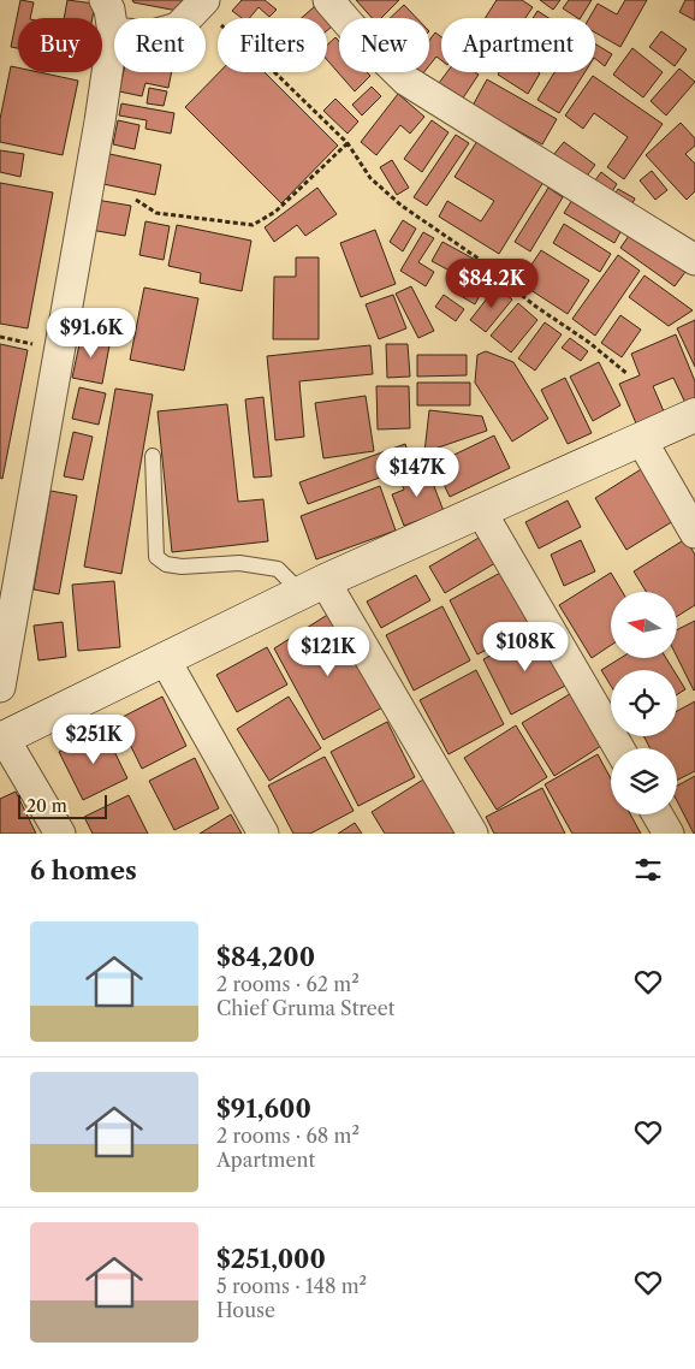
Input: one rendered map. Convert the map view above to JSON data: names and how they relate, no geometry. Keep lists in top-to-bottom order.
{
  "scale_bar": "20 m",
  "north": "left",
  "page": {
    "chip": [
      "Buy",
      "Rent",
      "Filters",
      "New",
      "Apartment"
    ],
    "price": [
      "$84.2K",
      "$91.6K",
      "$147K",
      "$108K",
      "$121K",
      "$251K"
    ],
    "scale": "20 m",
    "heading": "6 homes",
    "list": [
      {
        "name": "$84,200",
        "note": "2 rooms · 62 m² · Chief Gruma Street"
      },
      {
        "name": "$91,600",
        "note": "2 rooms · 68 m² · Apartment"
      },
      {
        "name": "$251,000",
        "note": "5 rooms · 148 m² · House"
      }
    ]
  }
}
